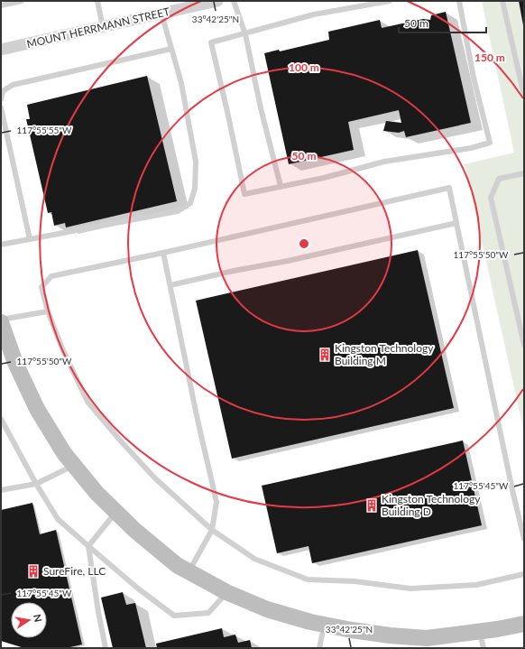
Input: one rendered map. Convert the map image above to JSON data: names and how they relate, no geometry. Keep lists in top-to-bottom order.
{
  "streets": {
    "street": ["MOUNT HERRMANN STREET"]
  },
  "places": {
    "building": ["Kingston Technology Building M", "Kingston Technology Building D", "SureFire, LLC"]
  },
  "scale_bar": "50 m",
  "north": "right",
  "coordinates": [
    "33°42'25\"N",
    "117°55'55\"W",
    "117°55'50\"W",
    "117°55'45\"W"
  ],
  "rings": ["150 m", "100 m", "50 m"]
}
